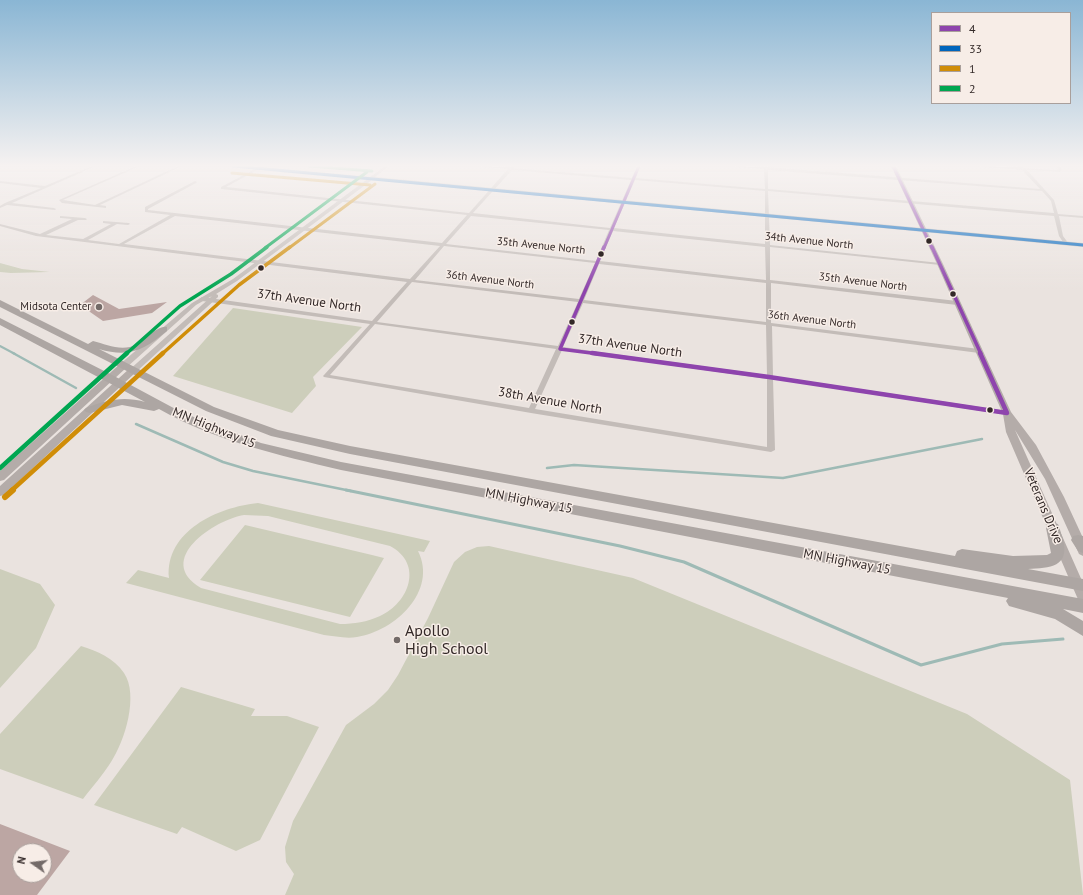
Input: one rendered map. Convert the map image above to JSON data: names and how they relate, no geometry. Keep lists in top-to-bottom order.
{
  "streets": {
    "highway": ["MN Highway 15"],
    "main road": ["Veterans Drive"],
    "street": [
      "34th Avenue North",
      "35th Avenue North",
      "36th Avenue North",
      "37th Avenue North",
      "38th Avenue North"
    ]
  },
  "crossings": [
    ["34th Avenue North", "Veterans Drive"],
    ["35th Avenue North", "Veterans Drive"],
    ["36th Avenue North", "Veterans Drive"],
    ["37th Avenue North", "38th Avenue North"],
    ["37th Avenue North", "Veterans Drive"],
    ["MN Highway 15", "Veterans Drive"]
  ],
  "places": ["Midsota Center", "Apollo High School"],
  "lines": [
    "transit line 4",
    "transit line 33",
    "transit line 1",
    "transit line 2"
  ],
  "legend": [
    "4",
    "33",
    "1",
    "2"
  ],
  "north": "left"
}
